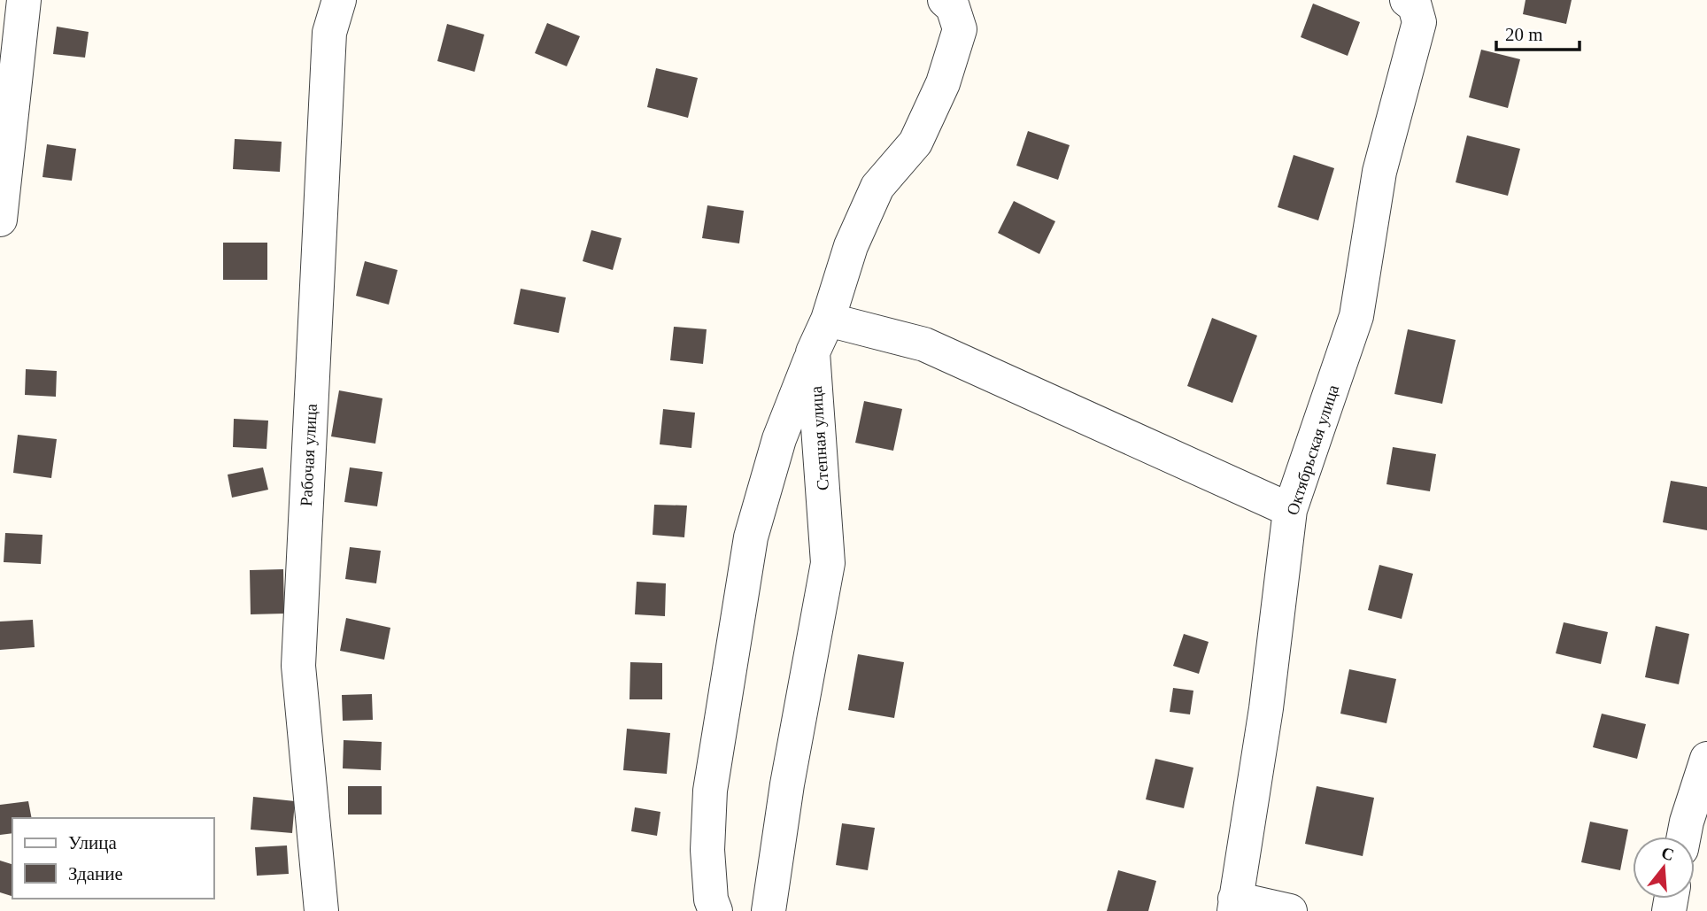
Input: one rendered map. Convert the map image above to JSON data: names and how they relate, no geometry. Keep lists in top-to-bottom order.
{
  "streets": {
    "street": ["Степная улица", "Октябрьская улица", "Рабочая улица"]
  },
  "legend": ["Улица", "Здание"],
  "scale_bar": "20 m",
  "north": "top"
}
